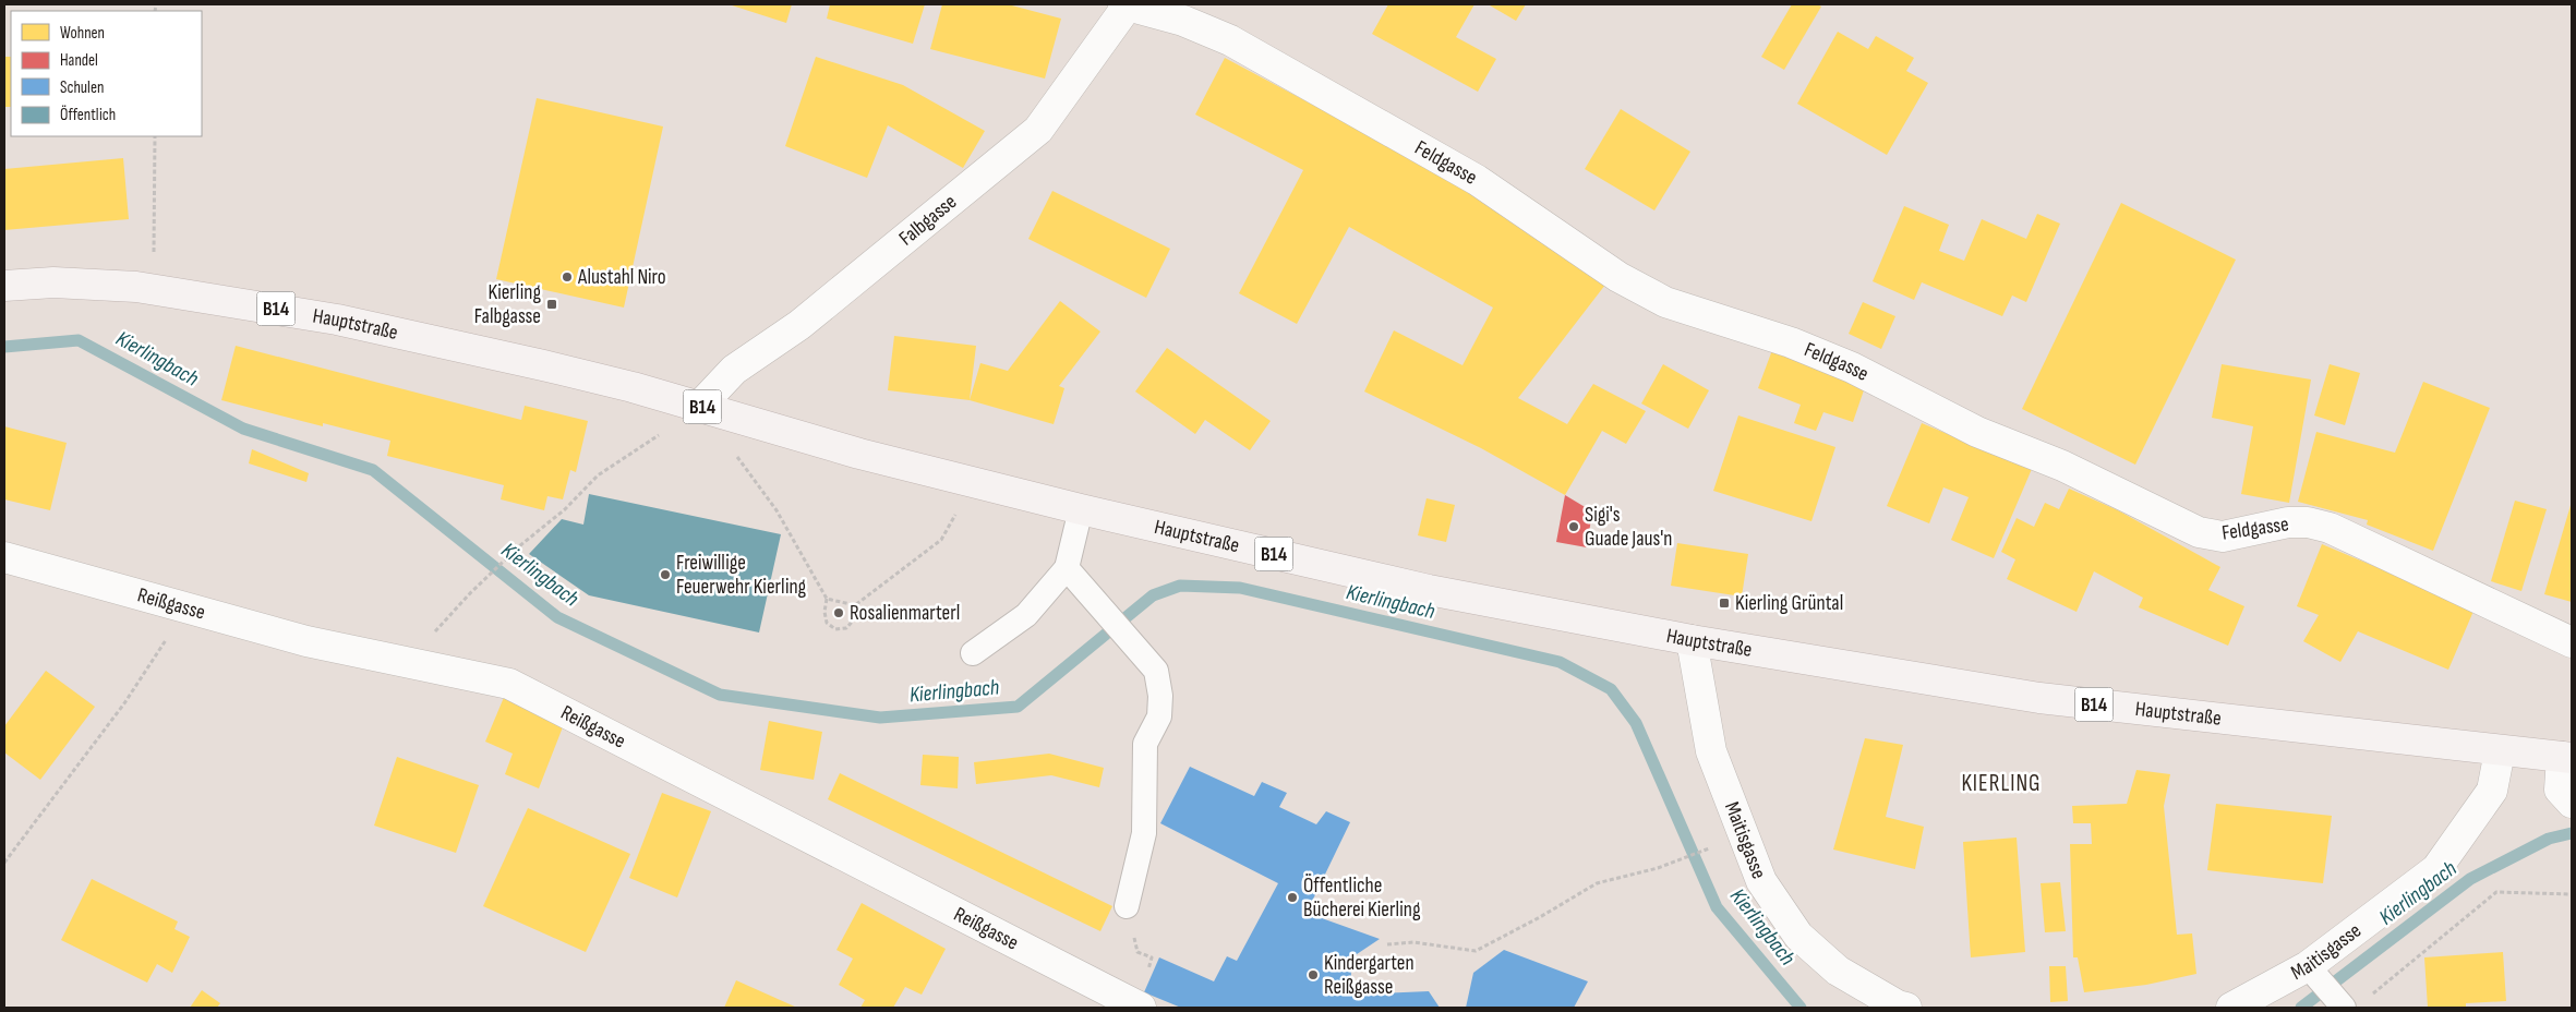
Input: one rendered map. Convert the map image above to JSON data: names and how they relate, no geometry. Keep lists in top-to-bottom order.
{
  "streets": {
    "main road": ["B14", "Hauptstraße"],
    "street": [
      "Feldgasse",
      "Falbgasse",
      "Reißgasse",
      "Maitisgasse"
    ]
  },
  "crossings": [
    ["Feldgasse", "Falbgasse"],
    ["Falbgasse", "Hauptstraße"],
    ["Hauptstraße", "Maitisgasse"]
  ],
  "districts": ["KIERLING"],
  "water": ["Kierlingbach"],
  "places": {
    "other": [
      "Alustahl Niro",
      "Sigi's Guade Jaus'n",
      "Freiwillige Feuerwehr Kierling",
      "Rosalienmarterl",
      "Öffentliche Bücherei Kierling",
      "Kindergarten Reißgasse"
    ],
    "transit": ["Kierling Falbgasse", "Kierling Grüntal"]
  },
  "legend": [
    "Wohnen",
    "Handel",
    "Schulen",
    "Öffentlich"
  ]
}
